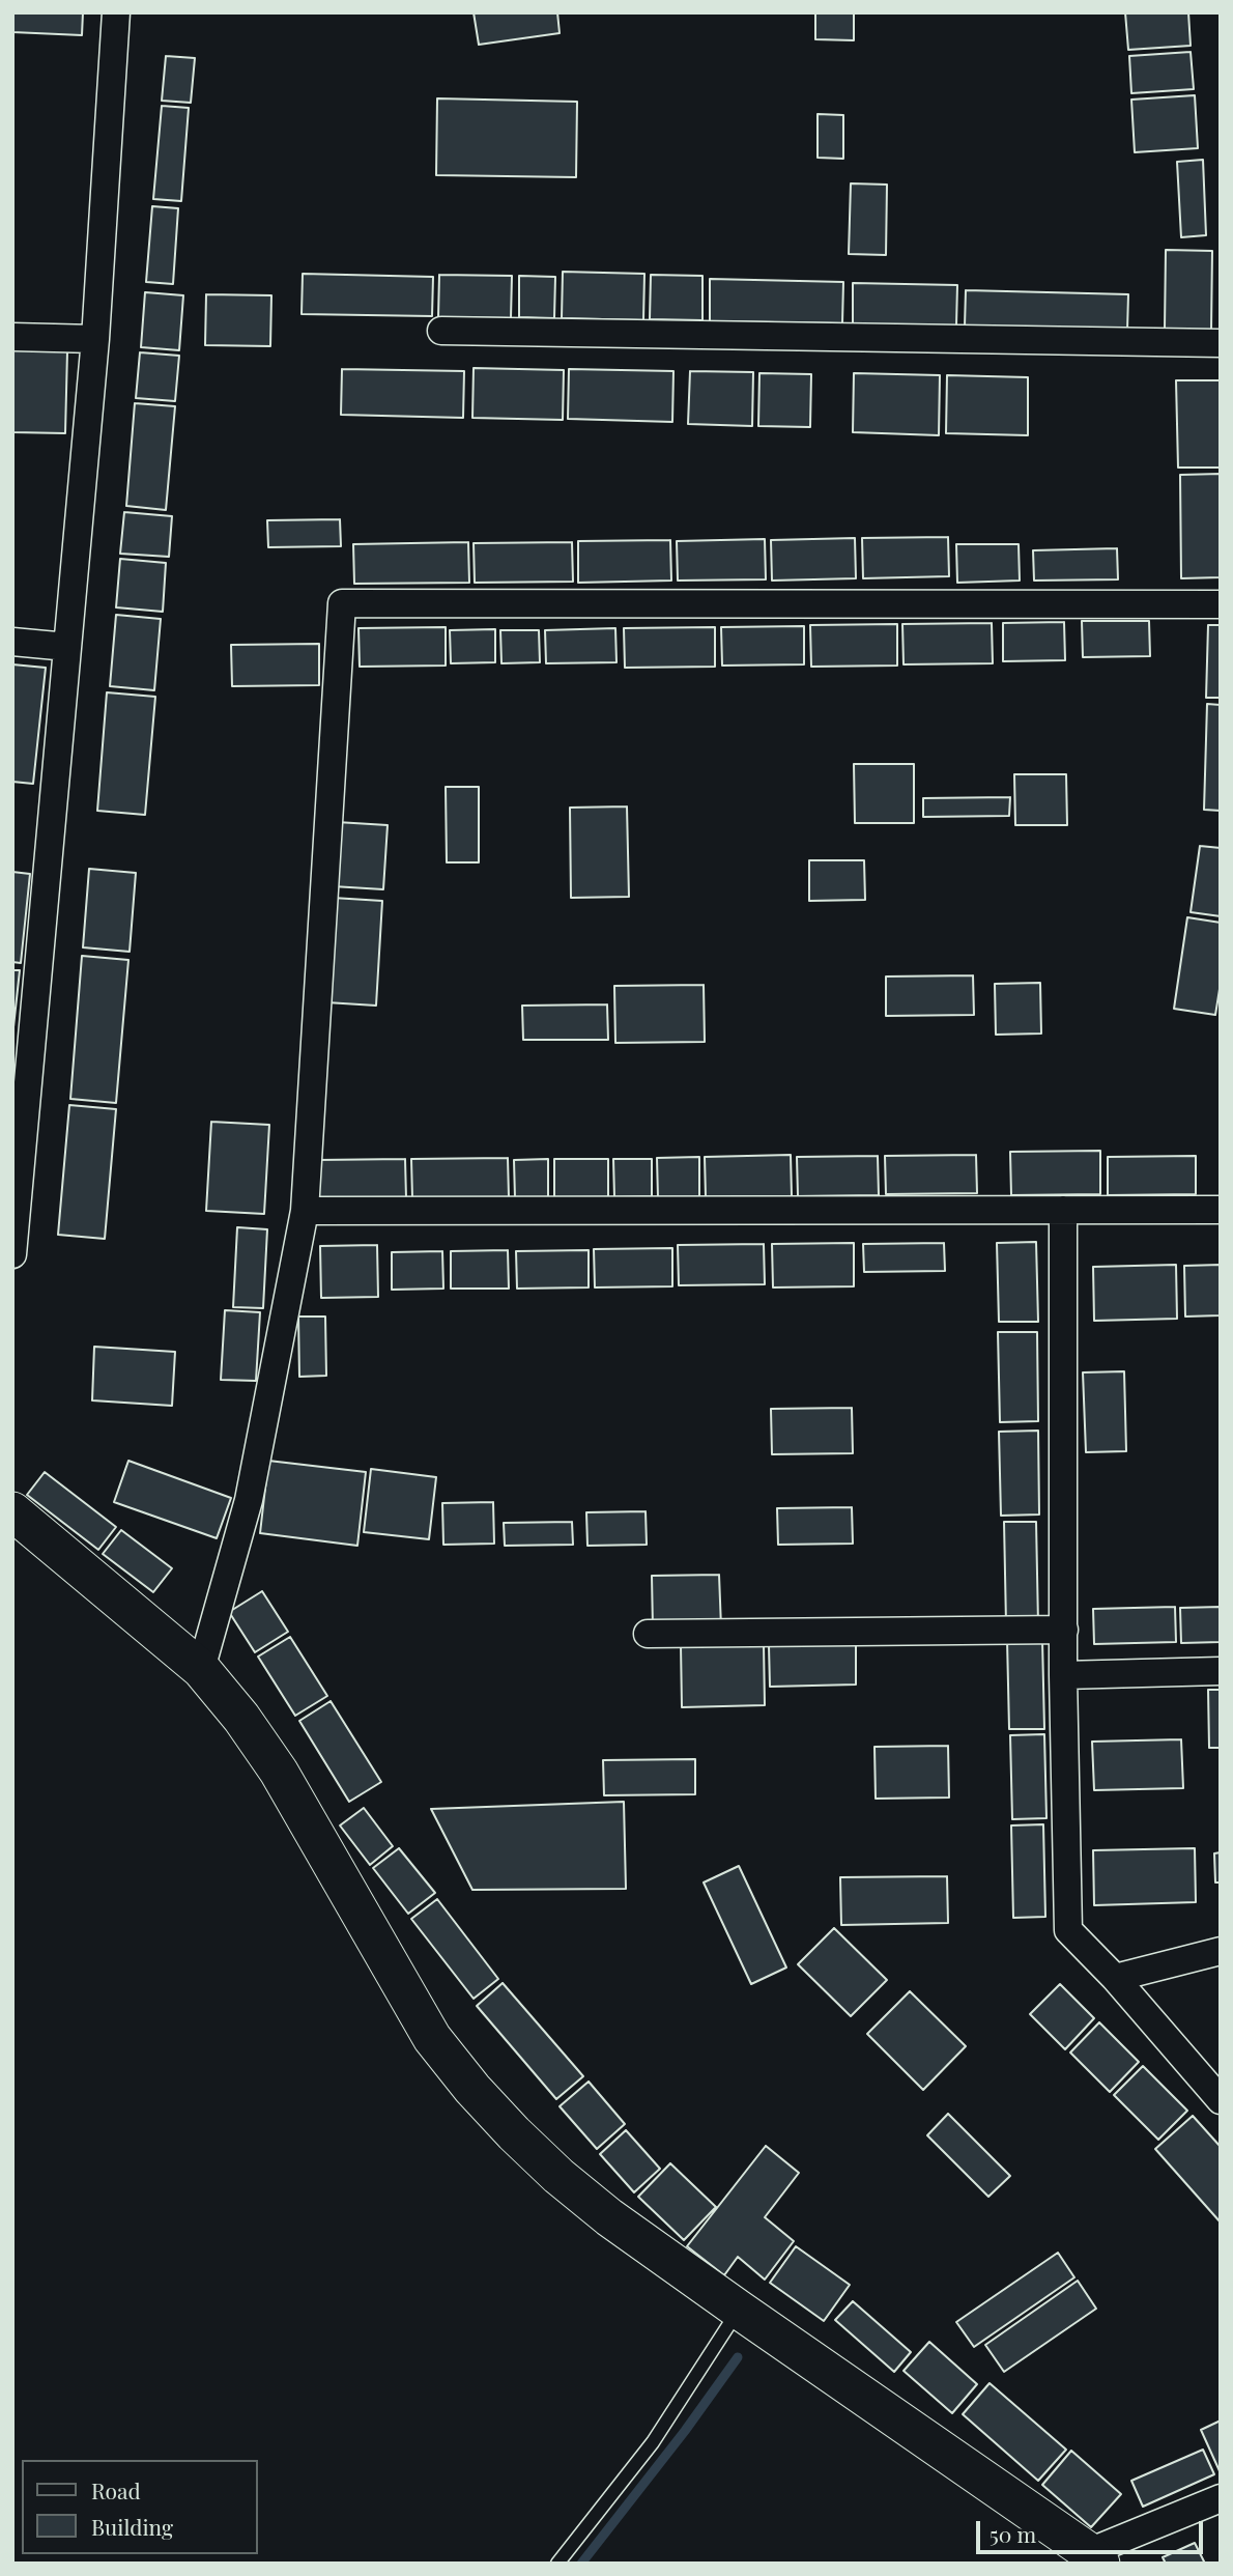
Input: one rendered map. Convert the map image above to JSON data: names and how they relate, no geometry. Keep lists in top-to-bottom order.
{
  "legend": ["Road", "Building"],
  "scale_bar": "50 m"
}
